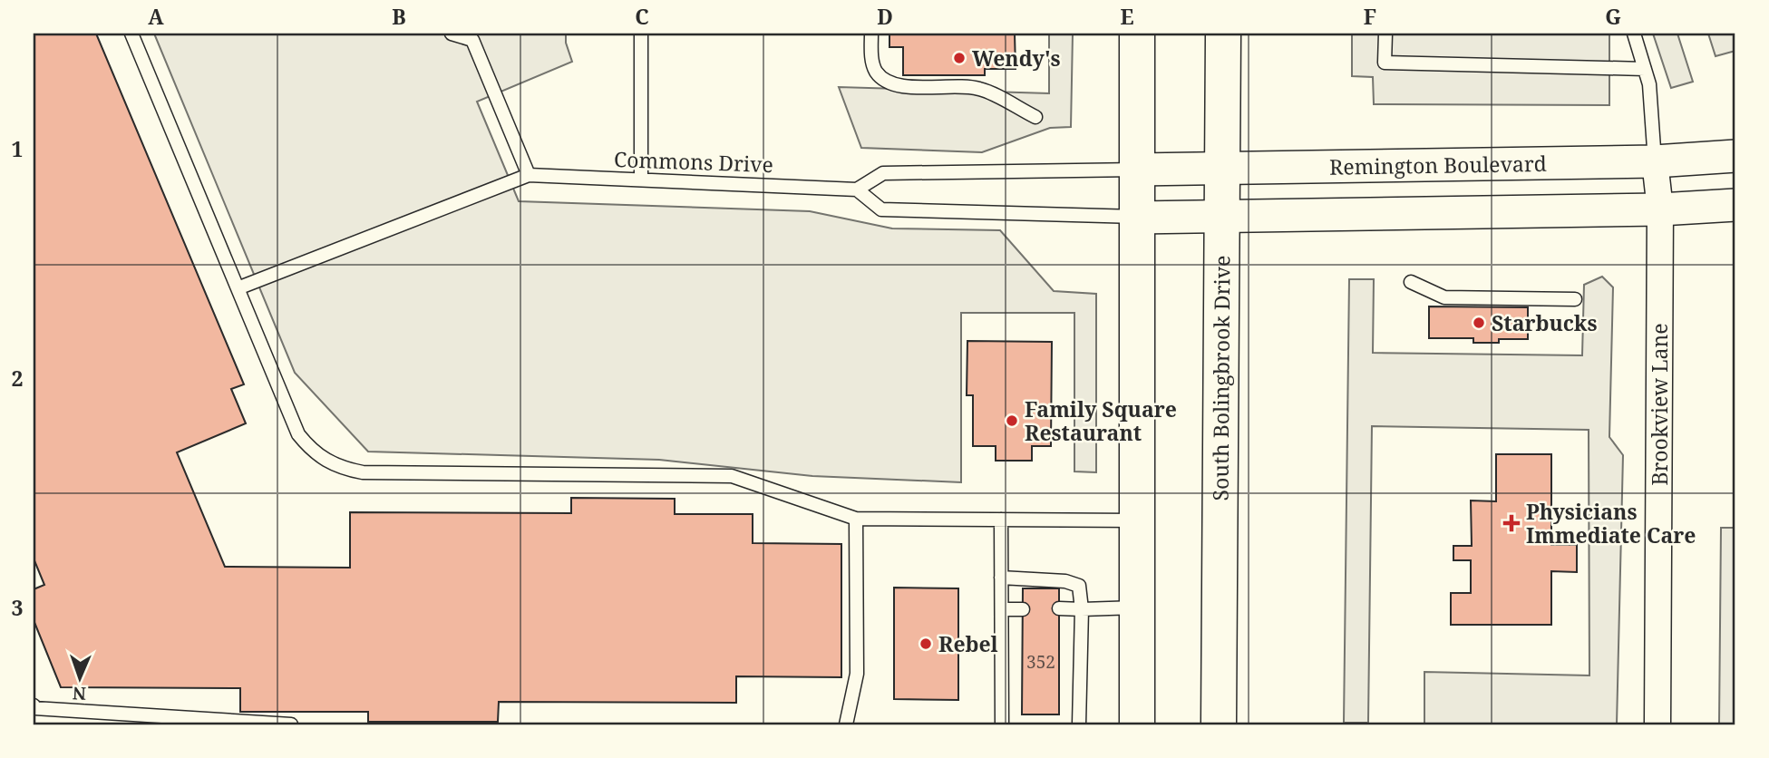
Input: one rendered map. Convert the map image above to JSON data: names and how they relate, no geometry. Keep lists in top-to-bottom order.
{
  "streets": {
    "main road": ["South Bolingbrook Drive"],
    "street": ["Remington Boulevard", "Brookview Lane"],
    "lane": ["Commons Drive"]
  },
  "crossings": [
    ["Remington Boulevard", "South Bolingbrook Drive"],
    ["Remington Boulevard", "Brookview Lane"]
  ],
  "places": {
    "other": [
      "Wendy's",
      "Starbucks",
      "Family Square Restaurant",
      "Rebel"
    ],
    "health": ["Physicians Immediate Care"]
  },
  "house_numbers": ["352"],
  "north": "bottom",
  "grid": {
    "columns": [
      "A",
      "B",
      "C",
      "D",
      "E",
      "F",
      "G"
    ],
    "rows": ["1", "2", "3"]
  }
}
